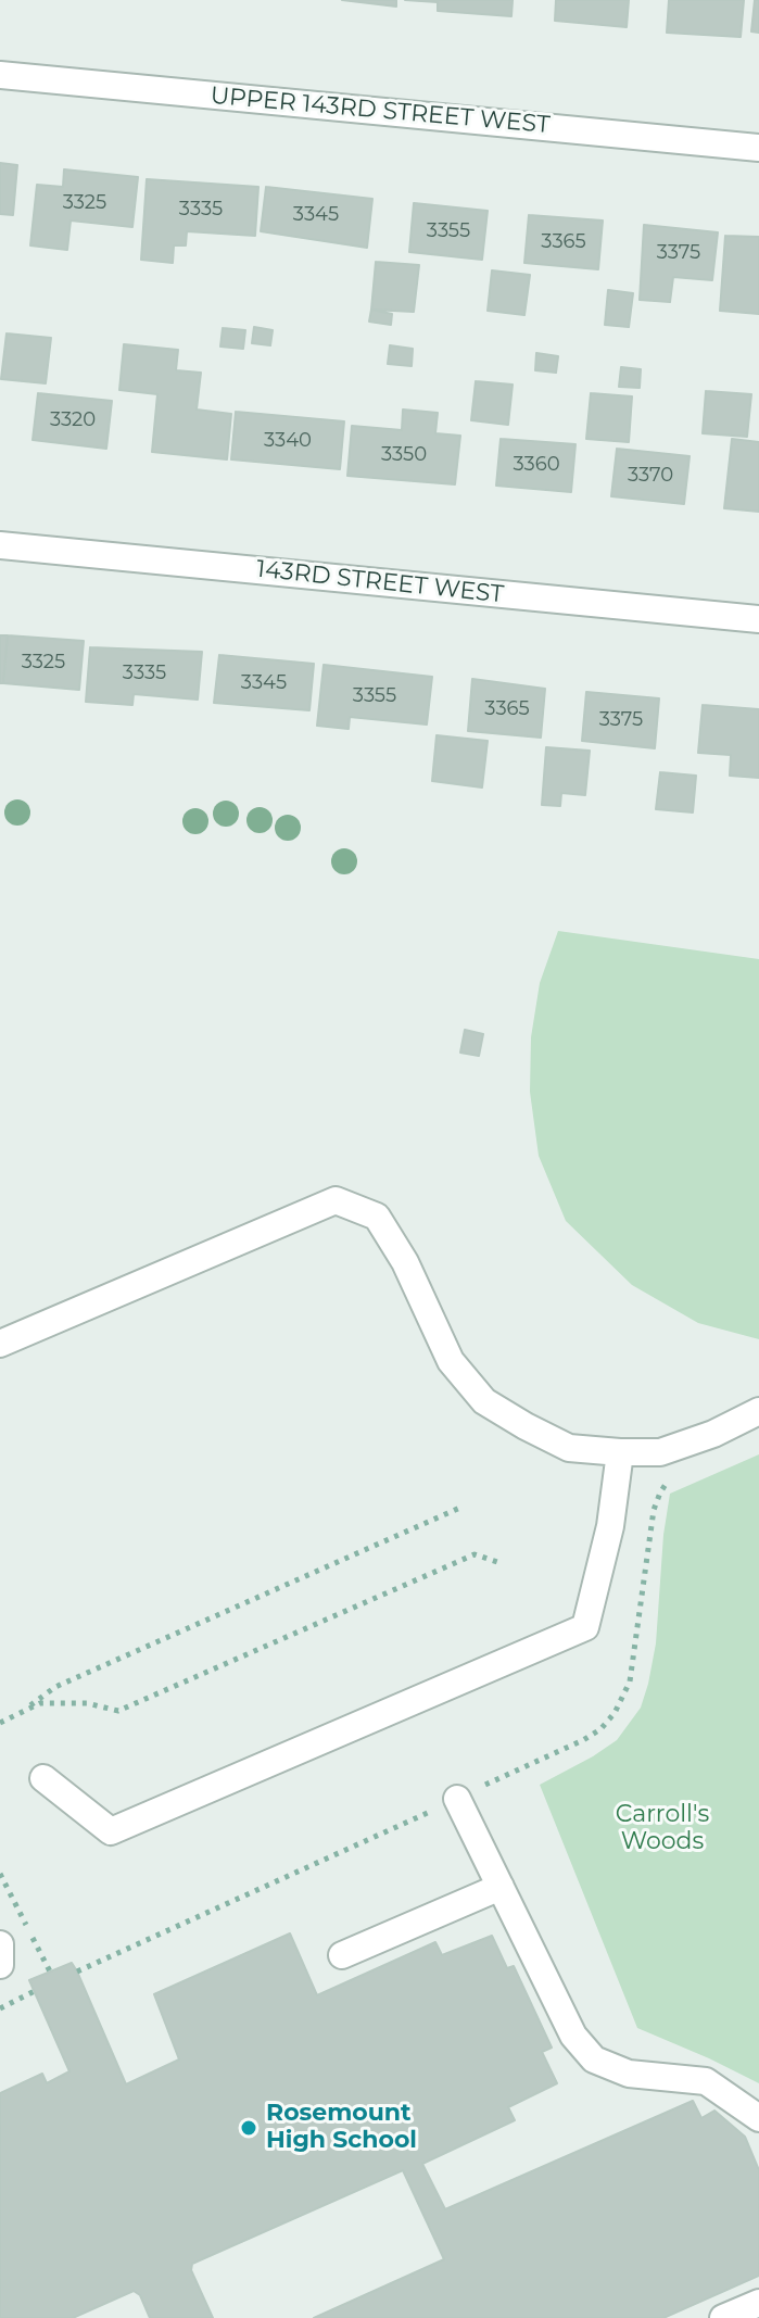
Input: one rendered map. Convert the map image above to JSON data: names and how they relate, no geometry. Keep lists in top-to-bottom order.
{
  "streets": {
    "street": ["UPPER 143RD STREET WEST", "143RD STREET WEST"]
  },
  "parks": ["Carroll's Woods"],
  "places": ["Rosemount High School"],
  "house_numbers": [
    "3325",
    "3335",
    "3345",
    "3355",
    "3365",
    "3375",
    "3320",
    "3340",
    "3350",
    "3360",
    "3370",
    "3325",
    "3335",
    "3345",
    "3355",
    "3365",
    "3375"
  ]
}
